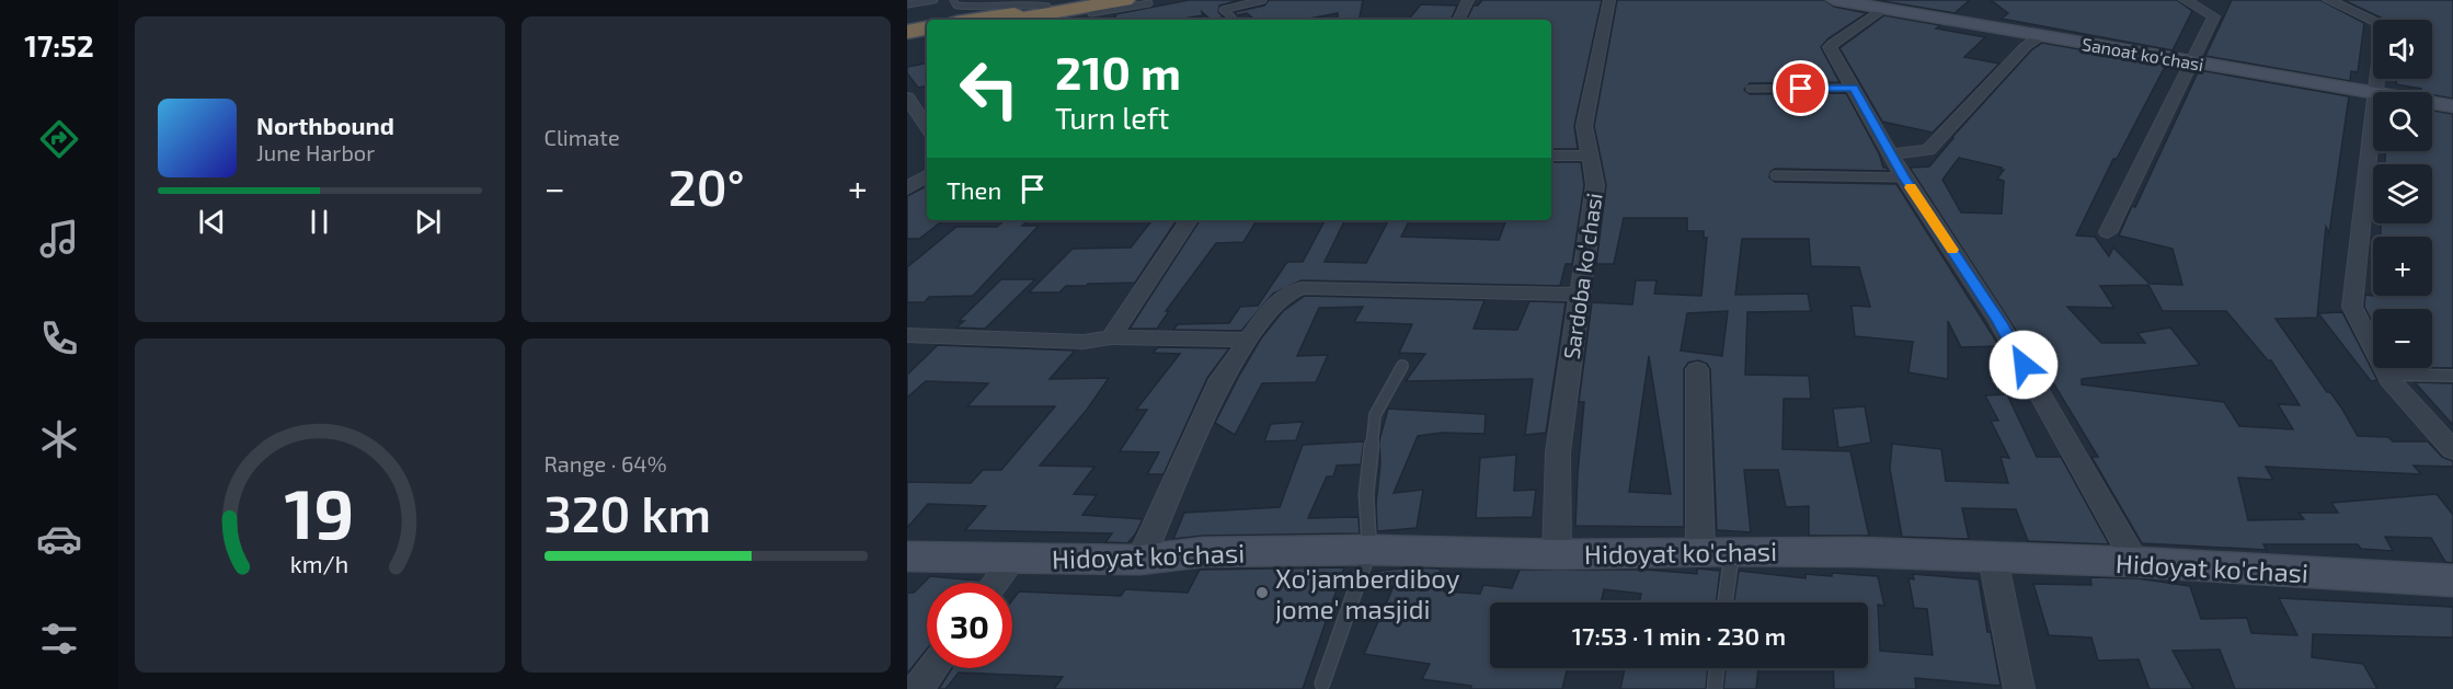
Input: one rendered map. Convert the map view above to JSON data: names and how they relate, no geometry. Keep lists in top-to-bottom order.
{
  "streets": {
    "street": ["Sanoat ko'chasi", "Sardoba koʻchasi", "Hidoyat ko'chasi"]
  },
  "crossings": [
    ["Sardoba koʻchasi", "Hidoyat ko'chasi"]
  ],
  "places": ["Xo'jamberdiboy jome' masjidi"],
  "page": {
    "tabs": "17:52",
    "tile": [
      "Climate",
      ["Range · 64%", "320 km"]
    ],
    "map_buttons": ["+", "−"],
    "turn": ["210 m", "Turn left"],
    "song": ["Northbound", "June Harbor"],
    "then": "Then",
    "heat": ["−", "20°", "+"],
    "limit": "30",
    "trip": "17:53 · 1 min · 230 m",
    "gauge": ["19", "km/h"]
  }
}
